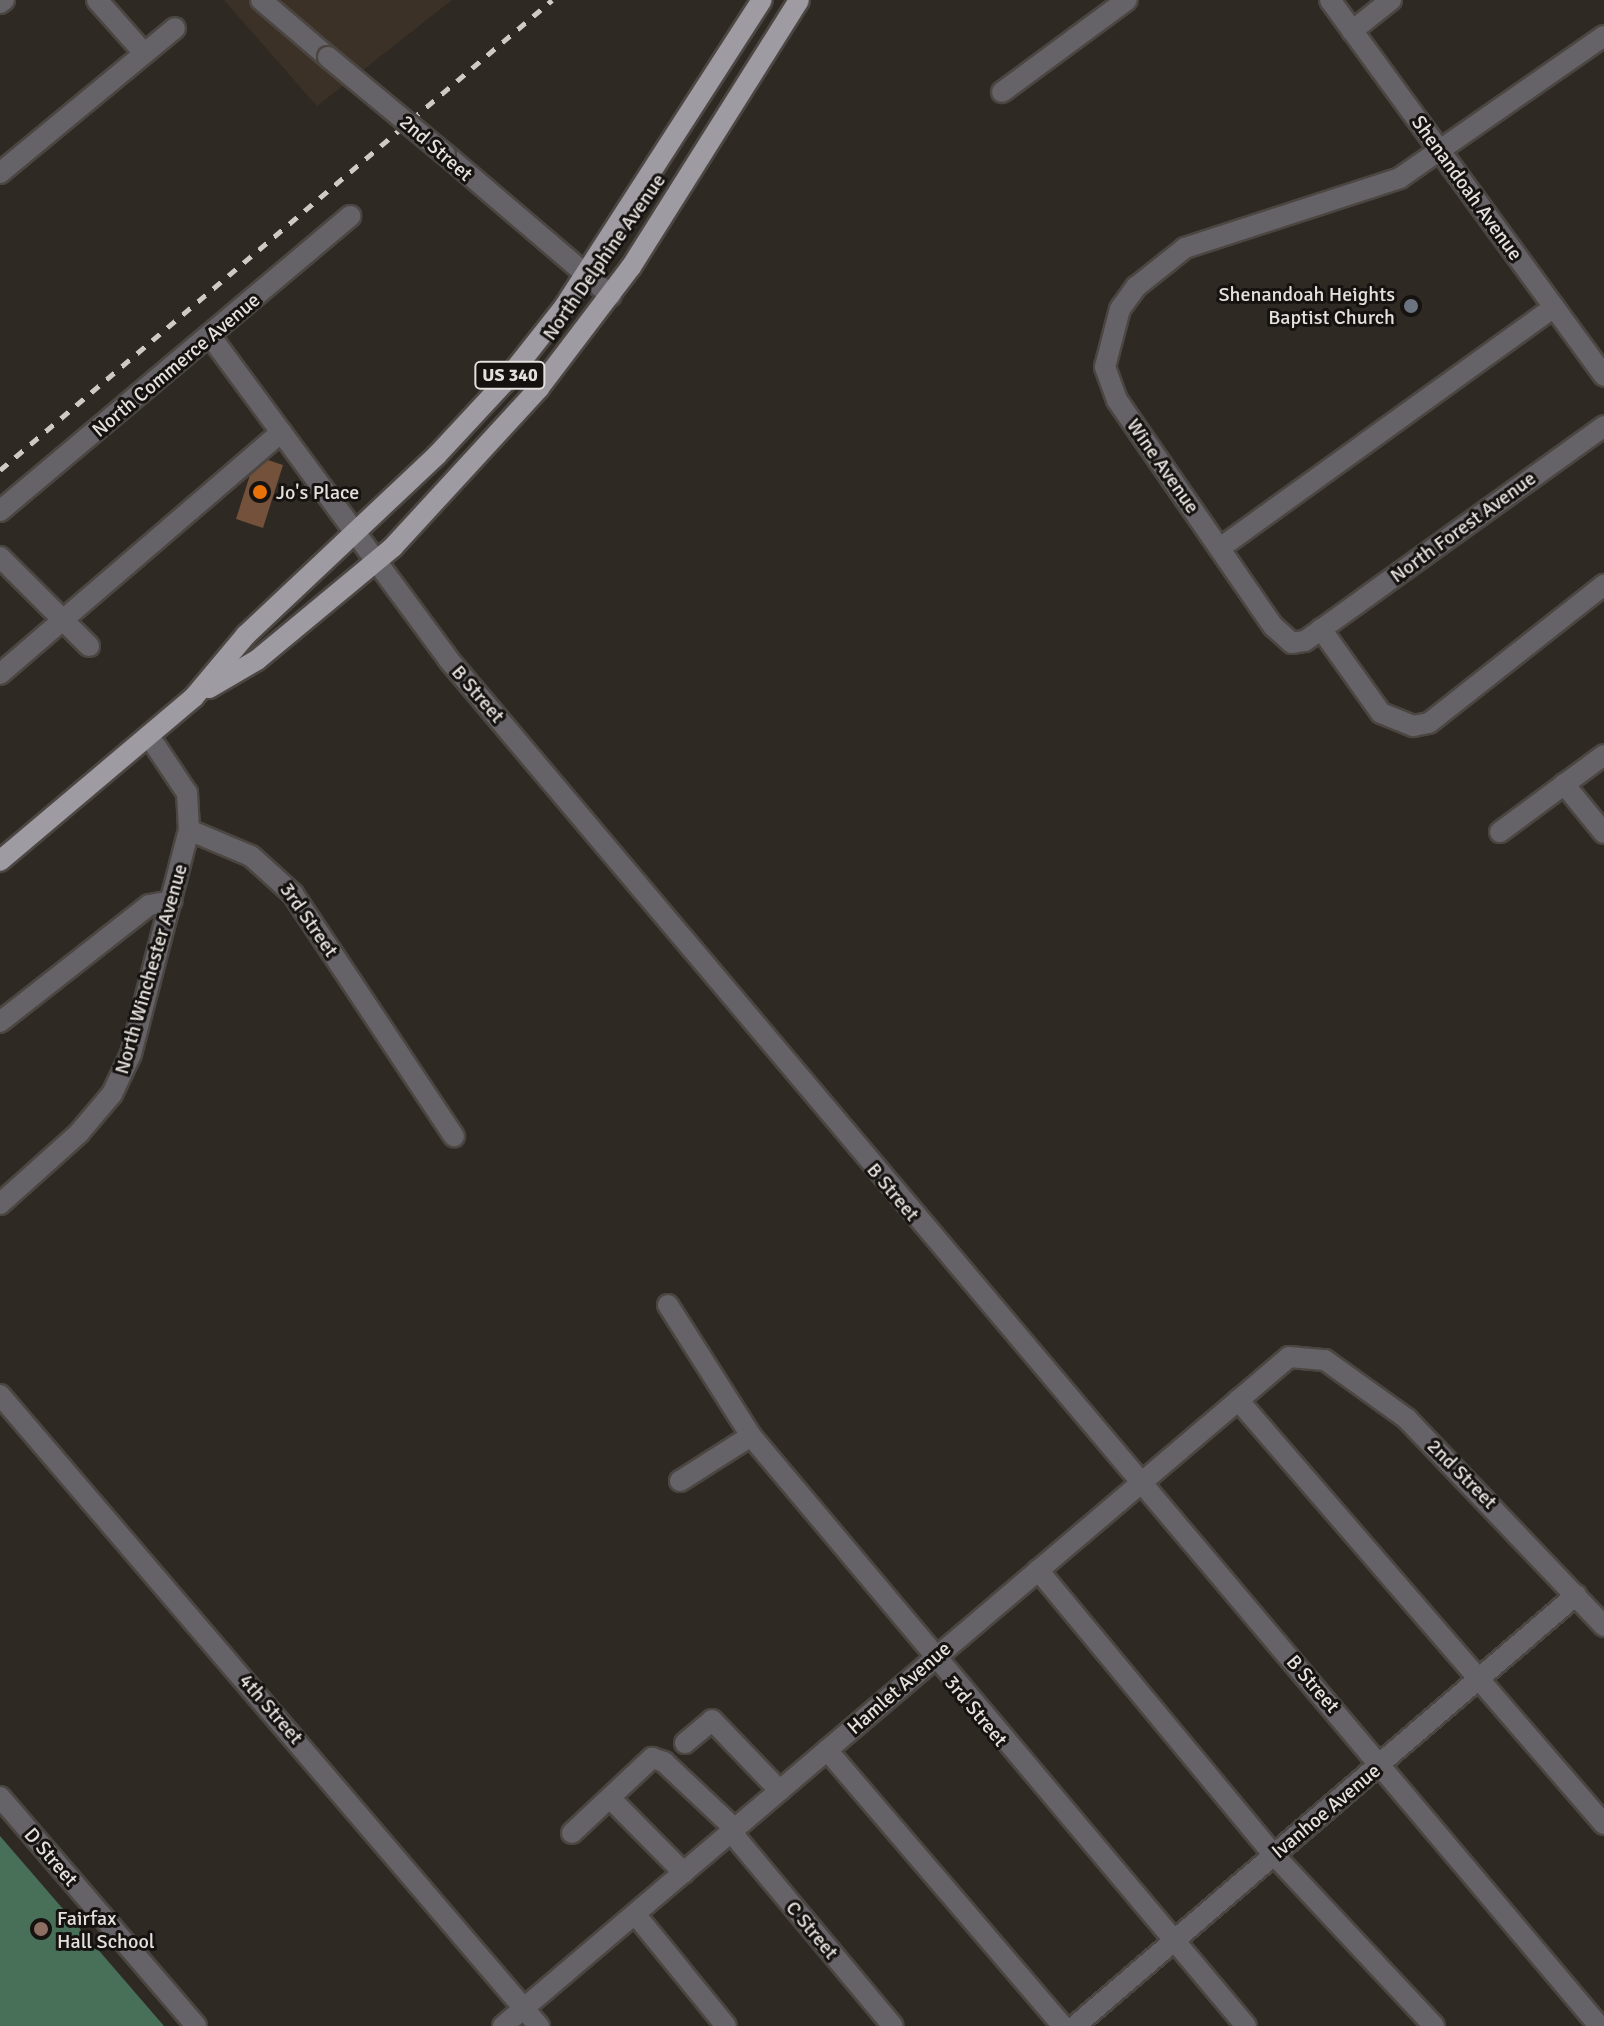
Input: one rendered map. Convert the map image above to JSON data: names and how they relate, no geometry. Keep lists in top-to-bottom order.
{
  "streets": {
    "main road": ["North Delphine Avenue", "US 340"],
    "street": [
      "2nd Street",
      "Shenandoah Avenue",
      "North Commerce Avenue",
      "Wine Avenue",
      "North Forest Avenue",
      "B Street",
      "3rd Street",
      "North Winchester Avenue",
      "Hamlet Avenue",
      "4th Street",
      "Ivanhoe Avenue",
      "D Street",
      "C Street"
    ]
  },
  "crossings": [
    ["2nd Street", "North Delphine Avenue"],
    ["2nd Street", "Hamlet Avenue"],
    ["2nd Street", "Ivanhoe Avenue"],
    ["Shenandoah Avenue", "Wine Avenue"],
    ["North Delphine Avenue", "B Street"],
    ["North Commerce Avenue", "B Street"],
    ["Wine Avenue", "North Forest Avenue"],
    ["B Street", "Hamlet Avenue"],
    ["B Street", "Ivanhoe Avenue"],
    ["3rd Street", "North Winchester Avenue"],
    ["3rd Street", "Hamlet Avenue"],
    ["3rd Street", "Ivanhoe Avenue"],
    ["Hamlet Avenue", "4th Street"],
    ["Hamlet Avenue", "C Street"]
  ],
  "places": ["Shenandoah Heights Baptist Church", "Jo's Place", "Fairfax Hall School"]
}
